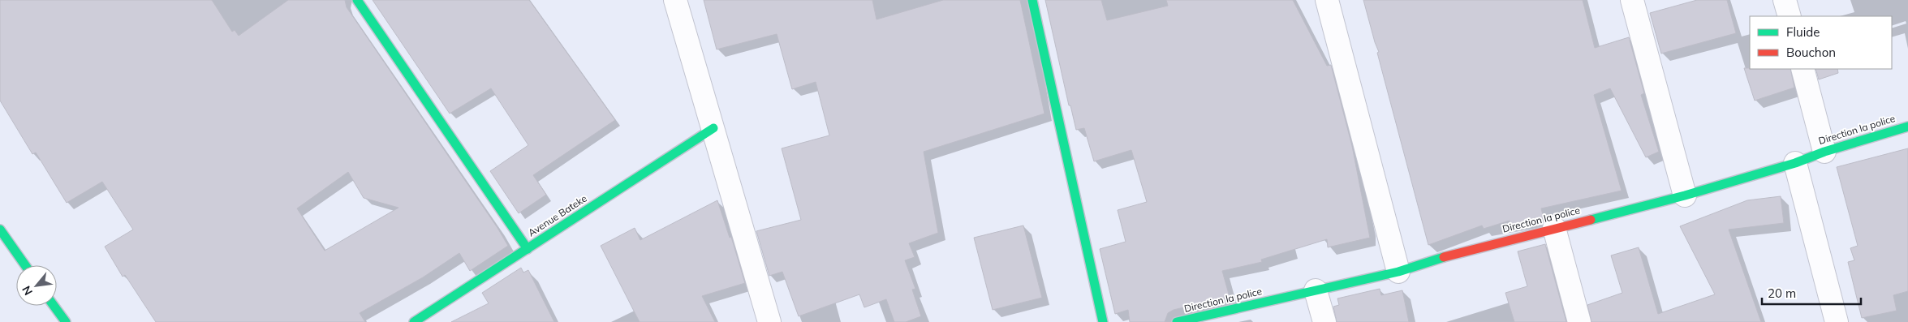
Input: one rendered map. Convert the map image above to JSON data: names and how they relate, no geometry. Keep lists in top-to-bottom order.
{
  "streets": {
    "street": ["Direction la police", "Avenue Bateke"]
  },
  "legend": ["Fluide", "Bouchon"],
  "scale_bar": "20 m",
  "north": "bottom left"
}
